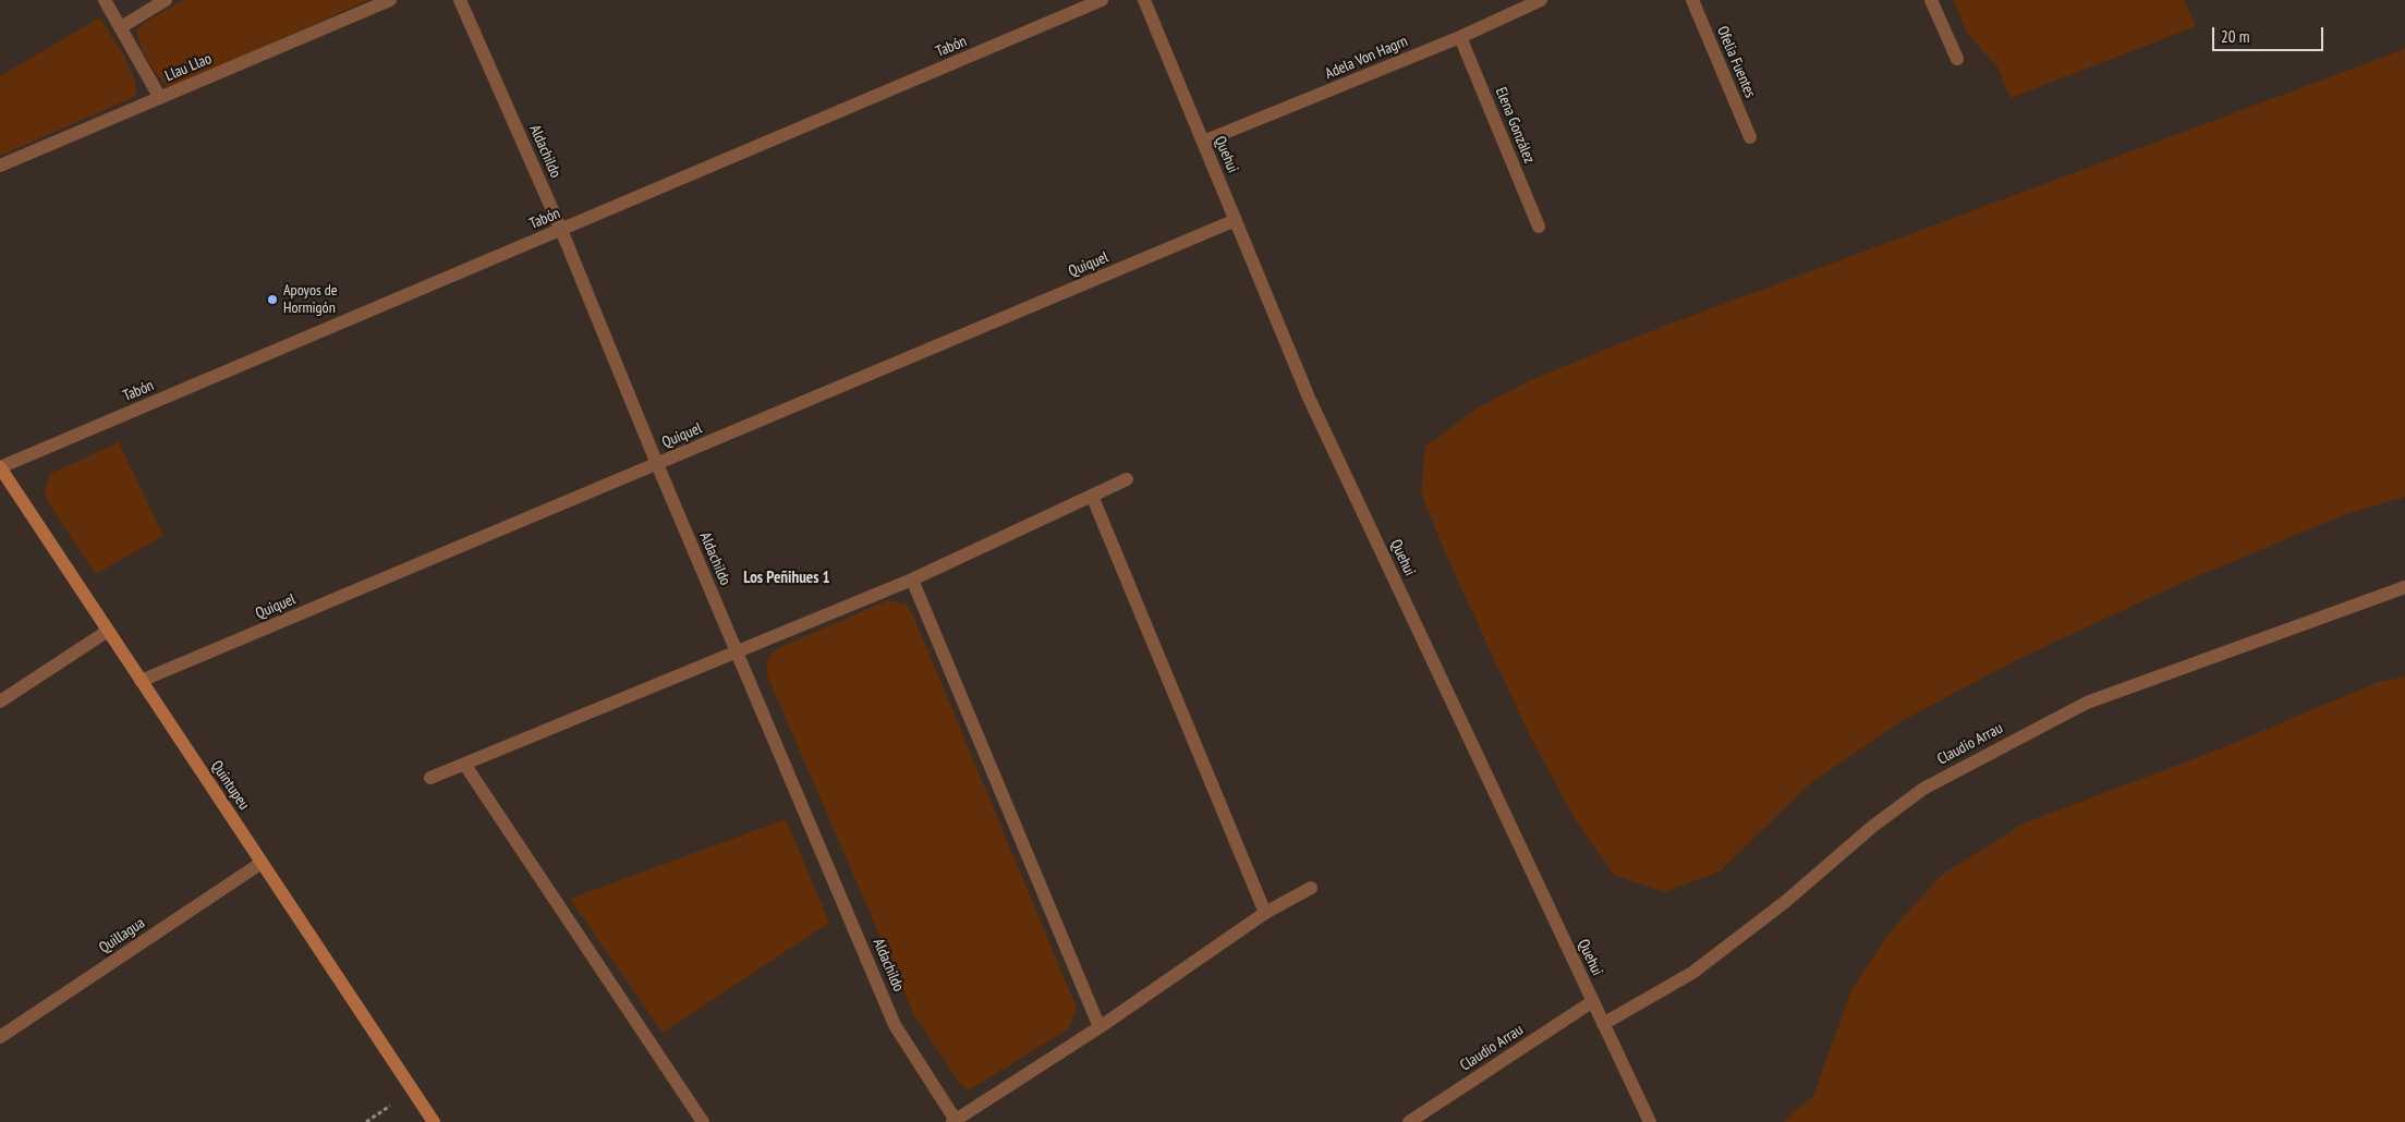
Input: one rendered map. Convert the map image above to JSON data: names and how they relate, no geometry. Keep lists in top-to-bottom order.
{
  "streets": {
    "street": [
      "Tabón",
      "Adela Von Hagrn",
      "Ofelia Fuentes",
      "Llau Llao",
      "Elena González",
      "Aldachildo",
      "Quehui",
      "Quiquel",
      "Claudio Arrau",
      "Quintupeu",
      "Quillagua"
    ]
  },
  "crossings": [
    ["Tabón", "Aldachildo"],
    ["Tabón", "Quintupeu"],
    ["Adela Von Hagrn", "Elena González"],
    ["Adela Von Hagrn", "Quehui"],
    ["Aldachildo", "Quiquel"],
    ["Quehui", "Quiquel"],
    ["Quehui", "Claudio Arrau"],
    ["Quiquel", "Quintupeu"],
    ["Quintupeu", "Quillagua"]
  ],
  "districts": ["Los Peñihues 1"],
  "places": ["Apoyos de Hormigón"],
  "scale_bar": "20 m"
}
